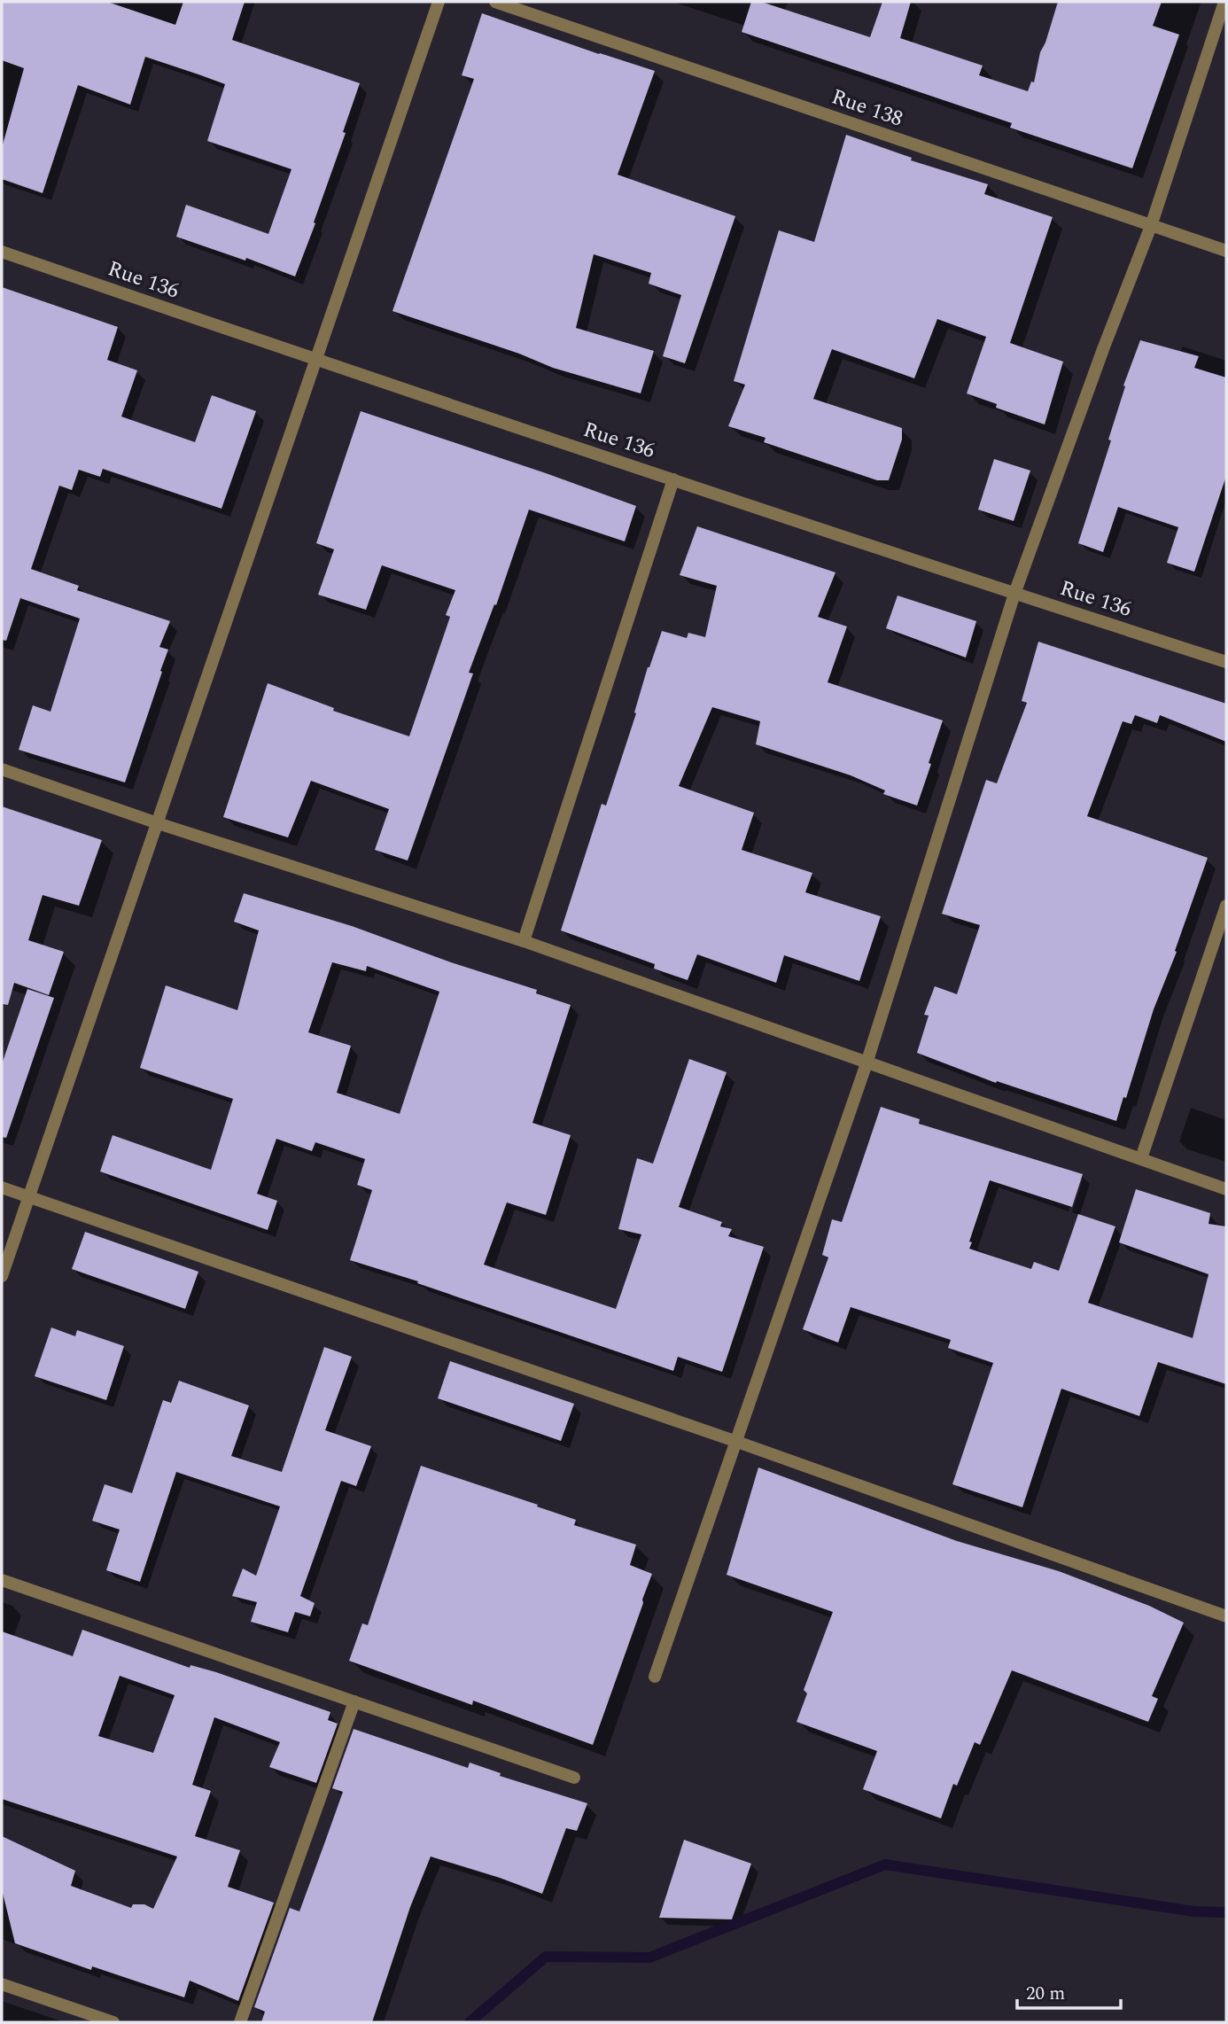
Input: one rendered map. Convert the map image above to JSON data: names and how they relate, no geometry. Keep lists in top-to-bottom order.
{
  "streets": {
    "street": ["Rue 138", "Rue 136"]
  },
  "scale_bar": "20 m"
}
